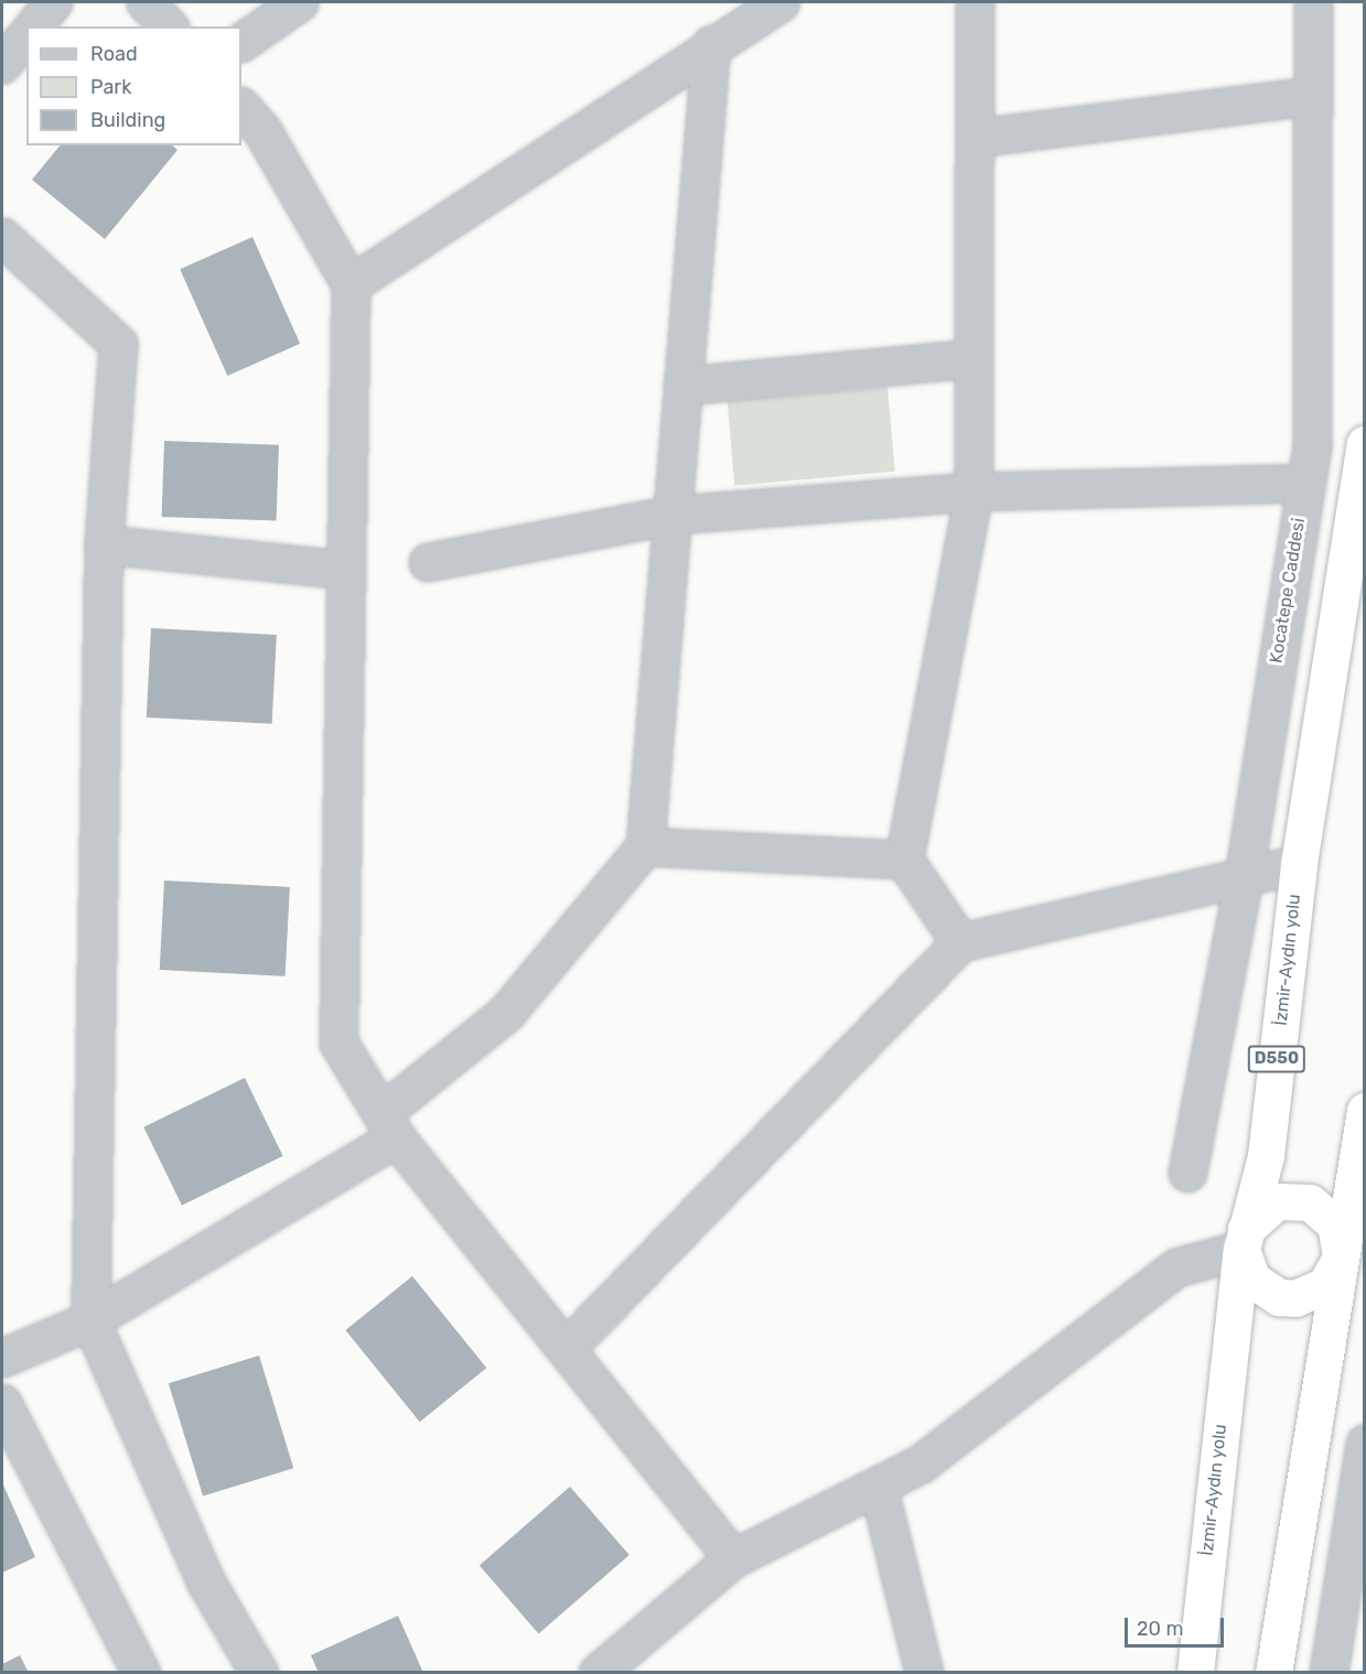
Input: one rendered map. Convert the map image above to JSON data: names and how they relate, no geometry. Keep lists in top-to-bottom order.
{
  "streets": {
    "highway": ["İzmir-Aydın yolu", "D550"],
    "street": ["Kocatepe Caddesi"]
  },
  "legend": ["Road", "Park", "Building"],
  "scale_bar": "20 m"
}
